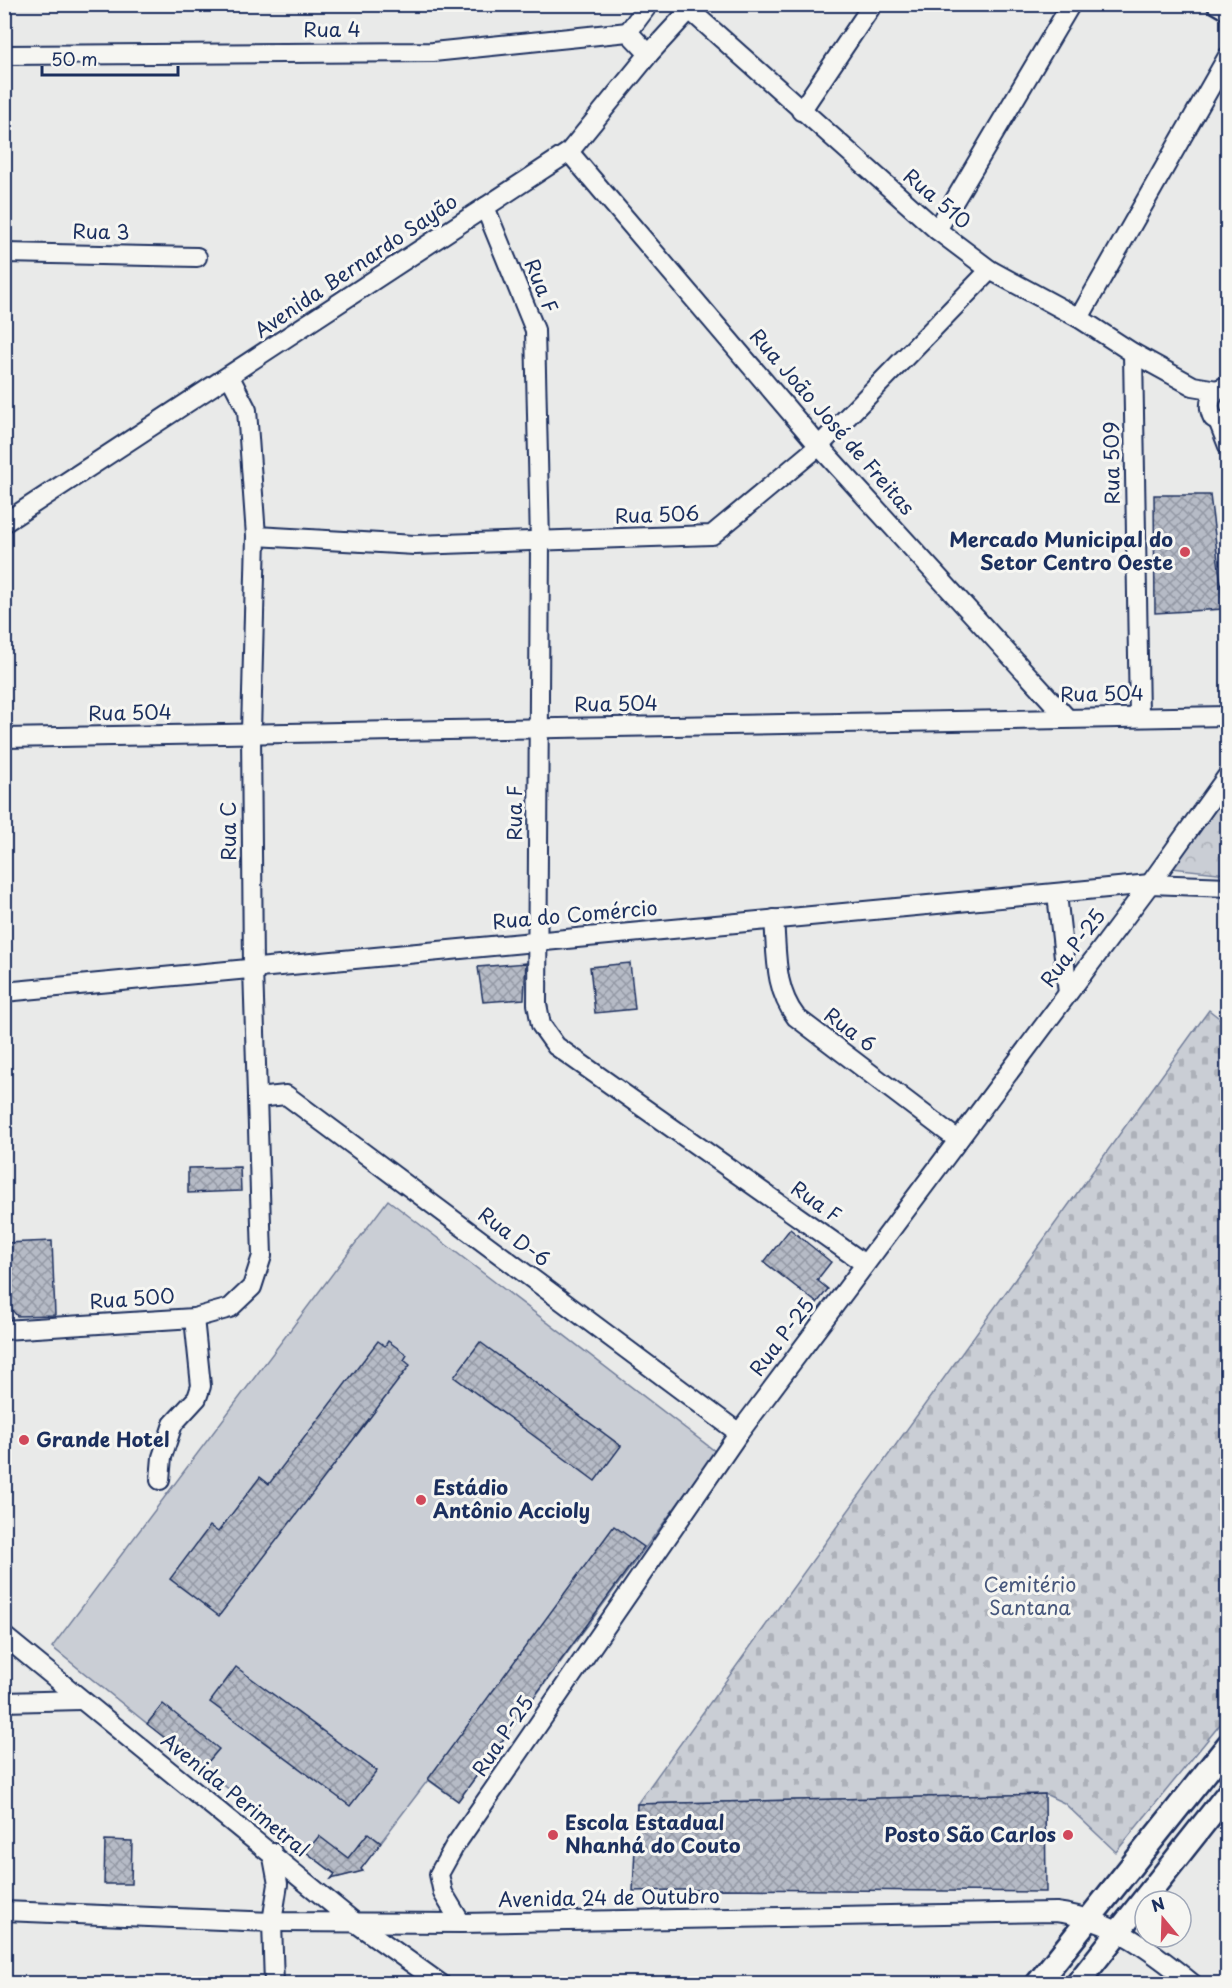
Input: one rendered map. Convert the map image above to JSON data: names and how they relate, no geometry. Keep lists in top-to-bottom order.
{
  "streets": {
    "street": [
      "Rua 4",
      "Rua 510",
      "Rua 3",
      "Avenida Bernardo Sayão",
      "Rua F",
      "Rua João José de Freitas",
      "Rua 509",
      "Rua 506",
      "Rua 504",
      "Rua C",
      "Rua do Comércio",
      "Rua P-25",
      "Rua 6",
      "Rua D-6",
      "Rua 500",
      "Avenida Perimetral",
      "Avenida 24 de Outubro"
    ]
  },
  "crossings": [
    ["Rua 510", "Avenida Bernardo Sayão"],
    ["Rua 510", "Rua 509"],
    ["Rua 510", "Rua 506"],
    ["Avenida Bernardo Sayão", "Rua F"],
    ["Avenida Bernardo Sayão", "Rua João José de Freitas"],
    ["Avenida Bernardo Sayão", "Rua C"],
    ["Rua F", "Rua 506"],
    ["Rua F", "Rua 504"],
    ["Rua F", "Rua do Comércio"],
    ["Rua F", "Rua P-25"],
    ["Rua João José de Freitas", "Rua 506"],
    ["Rua João José de Freitas", "Rua 504"],
    ["Rua 509", "Rua 504"],
    ["Rua 506", "Rua C"],
    ["Rua 504", "Rua C"],
    ["Rua C", "Rua do Comércio"],
    ["Rua C", "Rua D-6"],
    ["Rua C", "Rua 500"],
    ["Rua do Comércio", "Rua P-25"],
    ["Rua do Comércio", "Rua 6"],
    ["Rua P-25", "Rua 6"],
    ["Rua P-25", "Rua D-6"],
    ["Rua P-25", "Avenida 24 de Outubro"],
    ["Avenida Perimetral", "Avenida 24 de Outubro"]
  ],
  "parks": ["Cemitério Santana"],
  "places": [
    "Mercado Municipal do Setor Centro Oeste",
    "Grande Hotel",
    "Estádio Antônio Accioly",
    "Escola Estadual Nhanhá do Couto",
    "Posto São Carlos"
  ],
  "scale_bar": "50 m",
  "north": "top"
}
